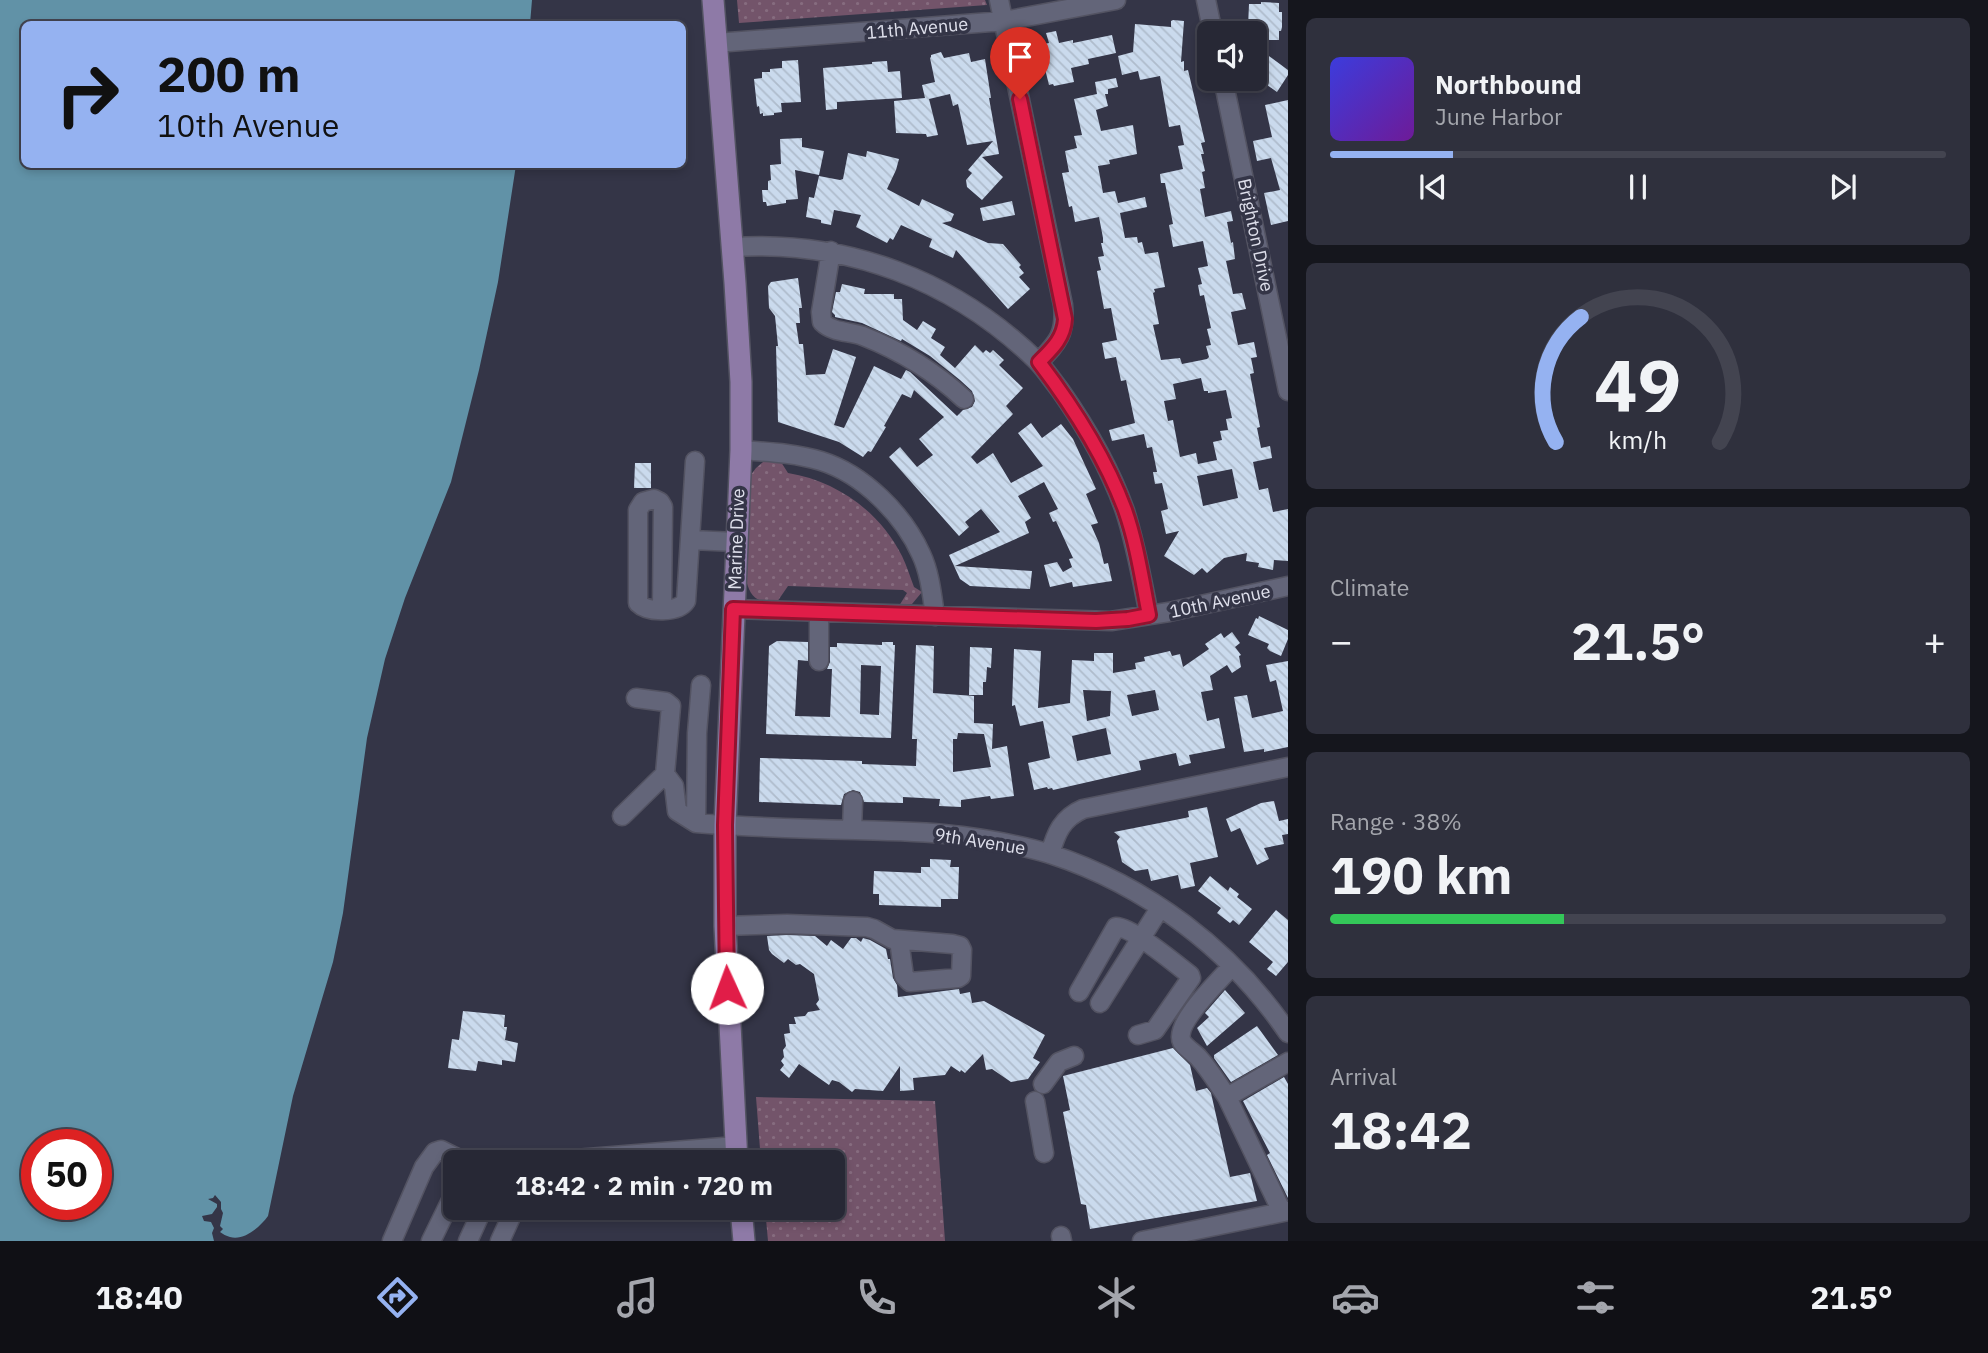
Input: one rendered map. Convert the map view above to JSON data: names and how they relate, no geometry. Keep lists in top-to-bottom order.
{
  "streets": {
    "main road": ["Marine Drive"],
    "street": [
      "11th Avenue",
      "Brighton Drive",
      "10th Avenue",
      "9th Avenue"
    ]
  },
  "crossings": [
    ["11th Avenue", "Marine Drive"],
    ["Marine Drive", "10th Avenue"],
    ["Marine Drive", "9th Avenue"]
  ],
  "page": {
    "turn": ["200 m", "10th Avenue"],
    "song": ["Northbound", "June Harbor"],
    "tile": [
      "Climate",
      ["Range · 38%", "190 km"],
      ["Arrival", "18:42"]
    ],
    "heat": ["−", "21.5°", "+"],
    "limit": "50",
    "trip": "18:42 · 2 min · 720 m",
    "tabs": ["18:40", "21.5°"],
    "gauge": ["49", "km/h"]
  }
}
